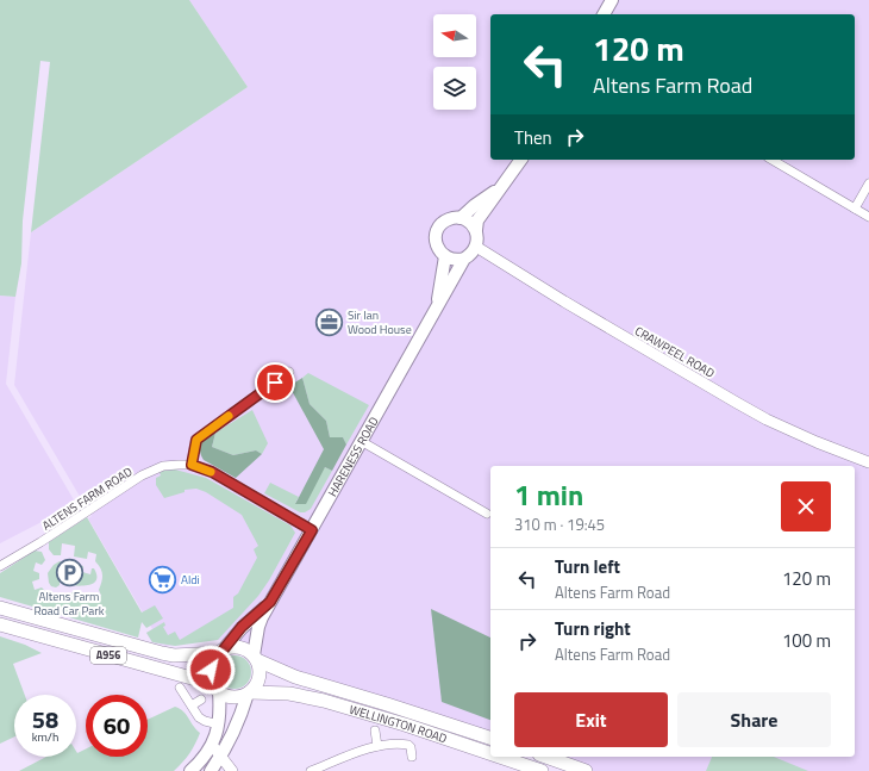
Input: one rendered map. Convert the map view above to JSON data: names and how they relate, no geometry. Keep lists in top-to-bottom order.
{
  "streets": {
    "main road": ["HARENESS ROAD", "A956", "WELLINGTON ROAD"],
    "street": ["CRAWPEEL ROAD", "ALTENS FARM ROAD"]
  },
  "crossings": [
    ["CRAWPEEL ROAD", "HARENESS ROAD"],
    ["HARENESS ROAD", "ALTENS FARM ROAD"],
    ["HARENESS ROAD", "A956"],
    ["HARENESS ROAD", "WELLINGTON ROAD"],
    ["A956", "WELLINGTON ROAD"]
  ],
  "places": {
    "office": ["Sir Ian Wood House"],
    "parking": ["Altens Farm Road Car Park"],
    "supermarket": ["Aldi"]
  },
  "north": "left",
  "page": {
    "turn": ["120 m", "Altens Farm Road"],
    "then": "Then",
    "heading": ["1 min", "310 m · 19:45"],
    "list": [
      {
        "name": "Turn left",
        "note": "Altens Farm Road",
        "value": "120 m"
      },
      {
        "name": "Turn right",
        "note": "Altens Farm Road",
        "value": "100 m"
      }
    ],
    "buttons": ["Exit", "Share"],
    "speed": "58 km/h",
    "limit": "60"
  }
}
